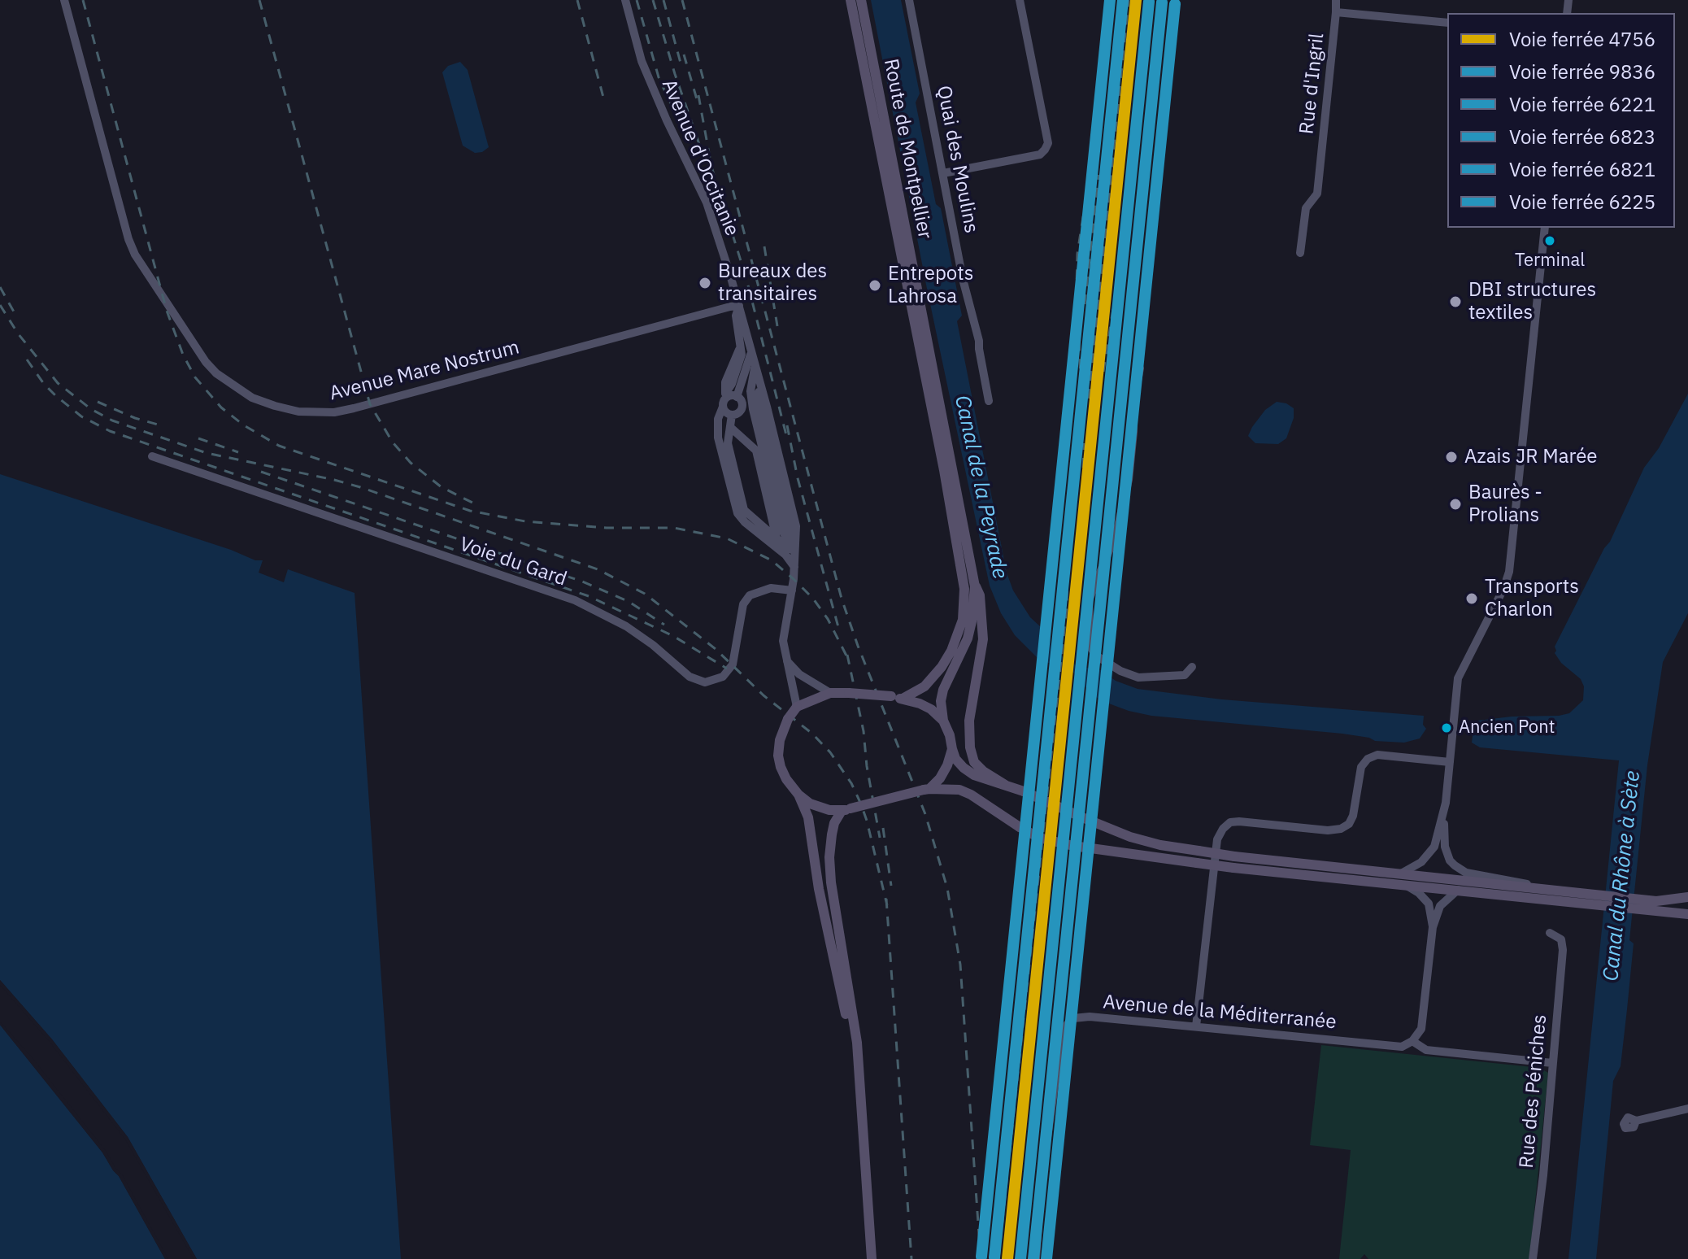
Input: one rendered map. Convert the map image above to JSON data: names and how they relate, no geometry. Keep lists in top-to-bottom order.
{
  "streets": {
    "main road": ["Route de Montpellier"],
    "street": [
      "Rue d'Ingril",
      "Avenue d'Occitanie",
      "Quai des Moulins",
      "Avenue Mare Nostrum",
      "Voie du Gard",
      "Avenue de la Méditerranée",
      "Rue des Péniches"
    ]
  },
  "crossings": [
    ["Route de Montpellier", "Avenue d'Occitanie"],
    ["Avenue d'Occitanie", "Avenue Mare Nostrum"],
    ["Avenue d'Occitanie", "Voie du Gard"]
  ],
  "water": ["Canal de la Peyrade", "Canal du Rhône à Sète"],
  "places": [
    "Terminal",
    "Bureaux des transitaires",
    "Entrepots Lahrosa",
    "DBI structures textiles",
    "Azais JR Marée",
    "Baurès - Prolians",
    "Transports Charlon",
    "Ancien Pont"
  ],
  "lines": [
    "rail line 4756",
    "rail line 6221",
    "rail line 6821",
    "rail line 9836",
    "rail line 6823",
    "rail line 6225"
  ],
  "legend": [
    "Voie ferrée 4756",
    "Voie ferrée 9836",
    "Voie ferrée 6221",
    "Voie ferrée 6823",
    "Voie ferrée 6821",
    "Voie ferrée 6225"
  ]
}
